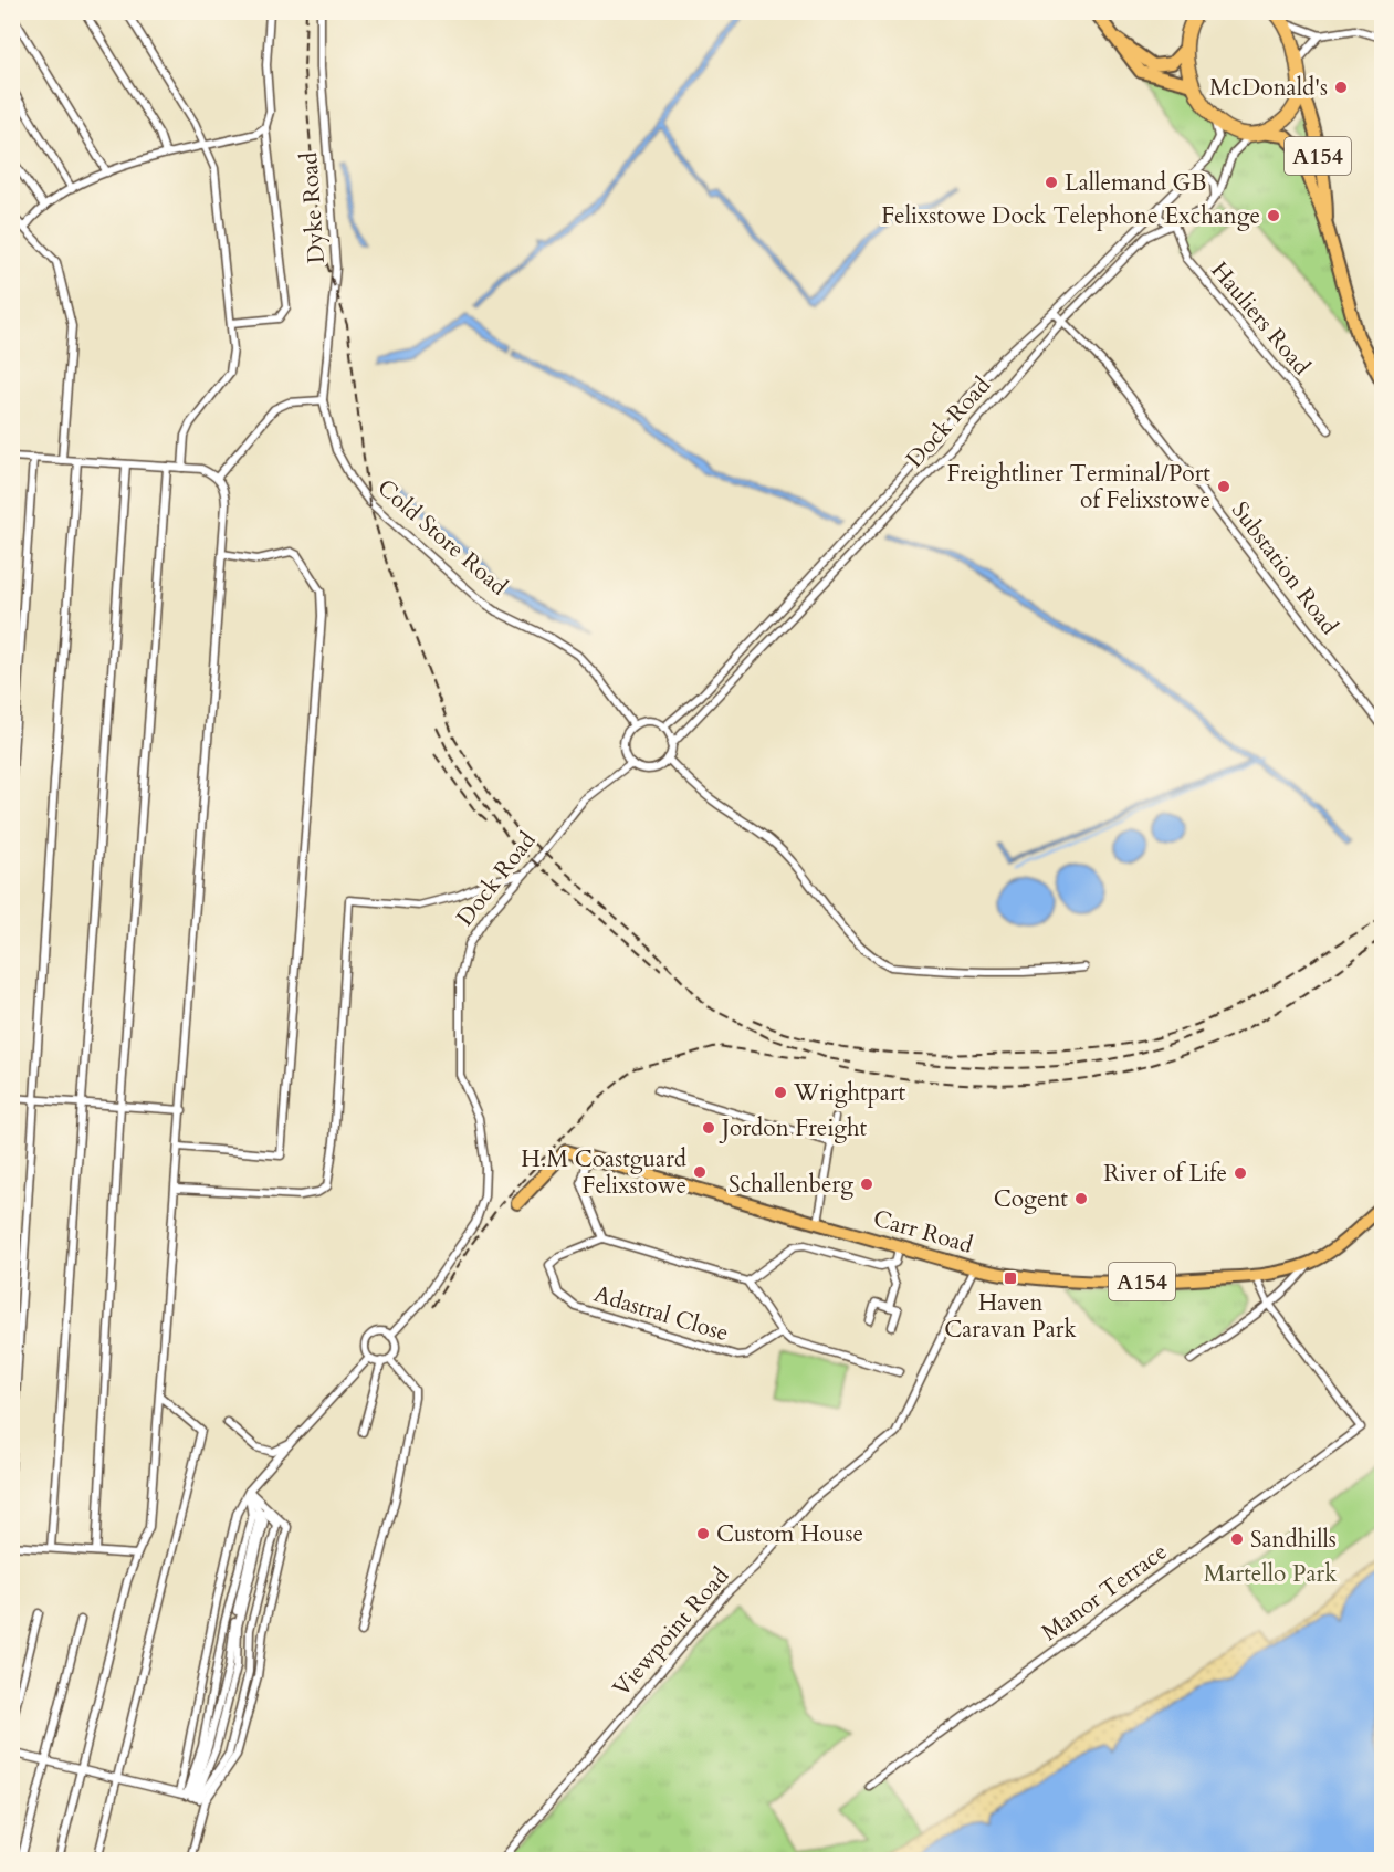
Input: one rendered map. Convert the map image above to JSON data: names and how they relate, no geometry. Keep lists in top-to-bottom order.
{
  "streets": {
    "main road": ["A154", "Carr Road"],
    "street": [
      "Dyke Road",
      "Hauliers Road",
      "Dock Road",
      "Cold Store Road",
      "Substation Road",
      "Adastral Close",
      "Manor Terrace",
      "Viewpoint Road"
    ]
  },
  "crossings": [
    ["A154", "Carr Road"],
    ["Dyke Road", "Cold Store Road"],
    ["Hauliers Road", "Dock Road"],
    ["Dock Road", "Cold Store Road"],
    ["Dock Road", "Substation Road"],
    ["Carr Road", "Viewpoint Road"]
  ],
  "parks": ["Martello Park"],
  "places": {
    "other": [
      "McDonald's",
      "Lallemand GB",
      "Felixstowe Dock Telephone Exchange",
      "Freightliner Terminal/Port of Felixstowe",
      "Wrightpart",
      "Jordon Freight",
      "H.M Coastguard Felixstowe",
      "River of Life",
      "Schallenberg",
      "Cogent",
      "Custom House",
      "Sandhills"
    ],
    "transit": ["Haven Caravan Park"]
  }
}
